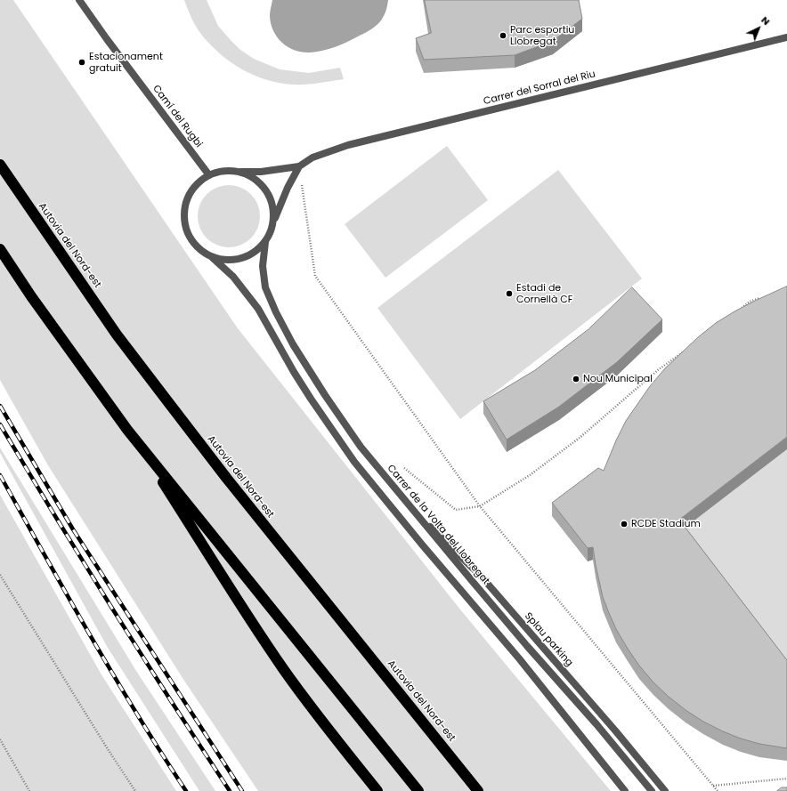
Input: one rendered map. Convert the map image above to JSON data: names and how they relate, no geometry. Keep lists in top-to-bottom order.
{
  "streets": {
    "highway": ["Autovia del Nord-est"],
    "street": [
      "Carrer del Sorral del Riu",
      "Camí del Rugbi",
      "Carrer de la Volta del Llobregat",
      "Splau parking"
    ]
  },
  "crossings": [
    ["Carrer del Sorral del Riu", "Camí del Rugbi"],
    ["Carrer del Sorral del Riu", "Carrer de la Volta del Llobregat"],
    ["Camí del Rugbi", "Carrer de la Volta del Llobregat"],
    ["Carrer de la Volta del Llobregat", "Splau parking"]
  ],
  "places": [
    "Parc esportiu Llobregat",
    "Estacionament gratuit",
    "Estadi de Cornellà CF",
    "Nou Municipal",
    "RCDE Stadium"
  ],
  "north": "top right"
}
